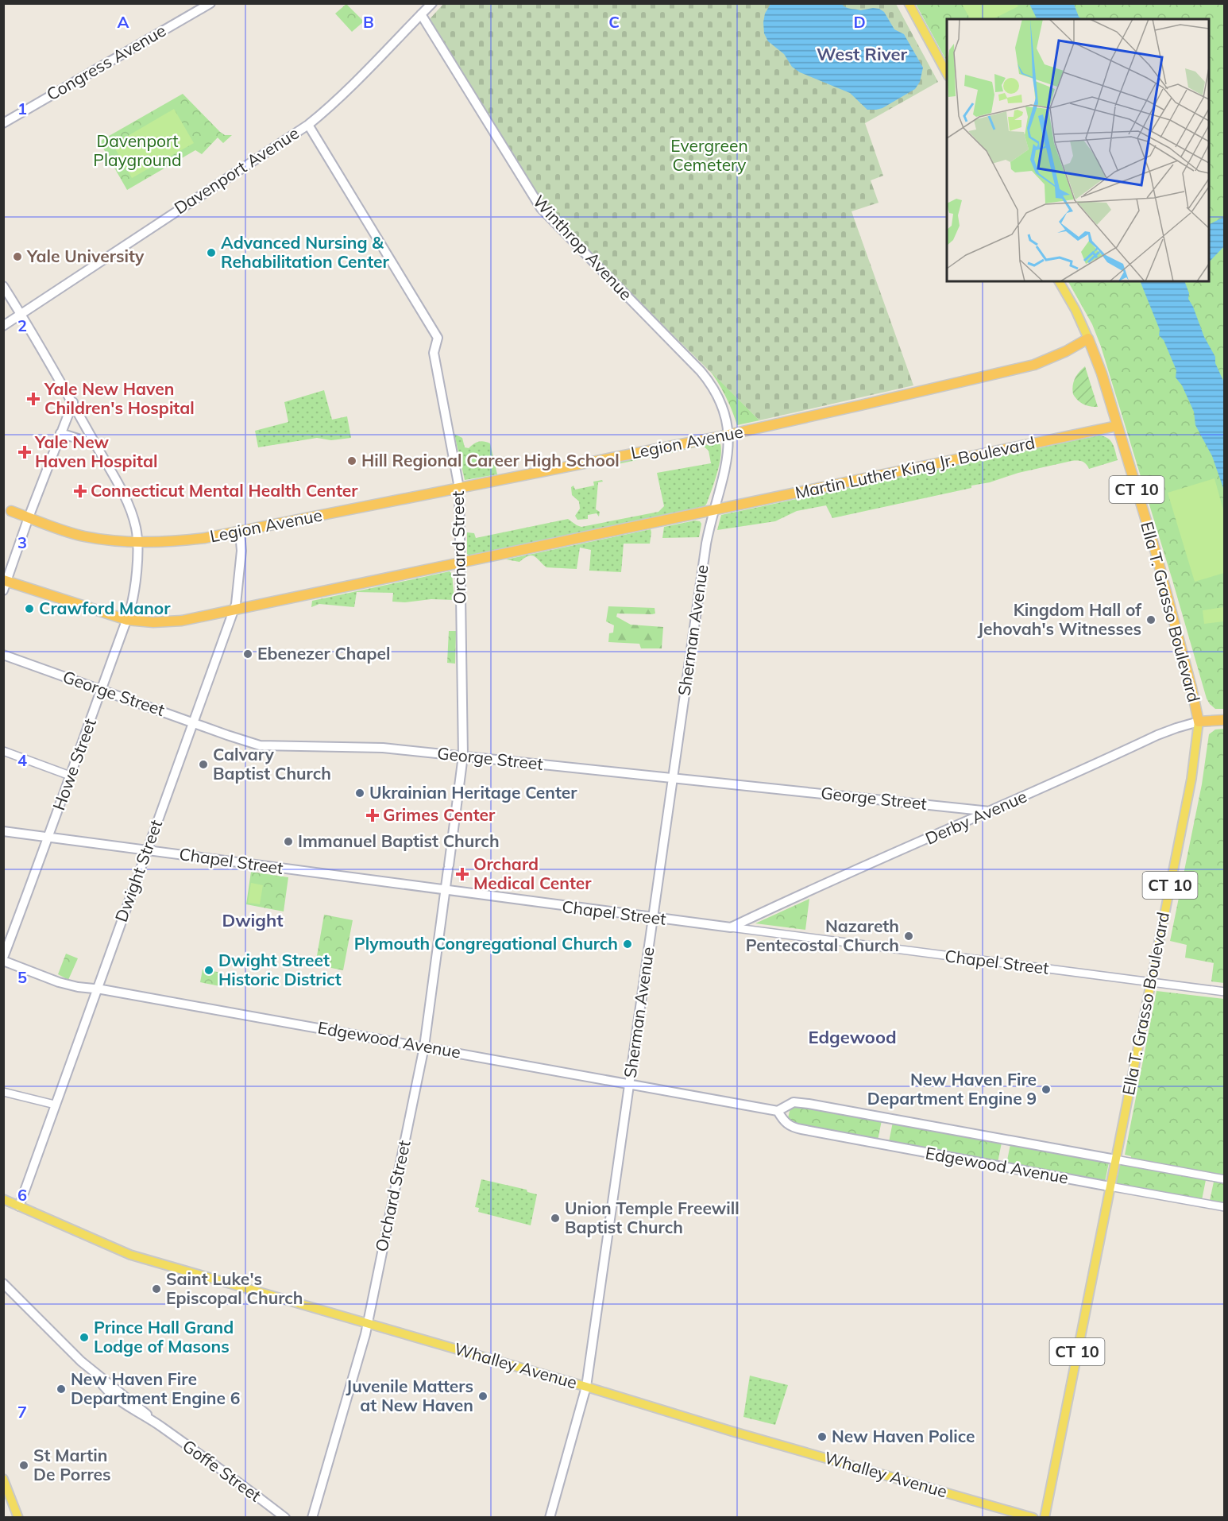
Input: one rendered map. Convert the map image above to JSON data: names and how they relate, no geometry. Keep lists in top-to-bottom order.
{
  "streets": {
    "highway": [
      "Legion Avenue",
      "Martin Luther King Jr. Boulevard",
      "CT 10",
      "Ella T. Grasso Boulevard",
      "Derby Avenue"
    ],
    "main road": [
      "Congress Avenue",
      "Davenport Avenue",
      "Winthrop Avenue",
      "Orchard Street",
      "Sherman Avenue",
      "George Street",
      "Howe Street",
      "Chapel Street",
      "Dwight Street",
      "Edgewood Avenue",
      "Whalley Avenue",
      "Goffe Street"
    ]
  },
  "crossings": [
    ["Davenport Avenue", "Winthrop Avenue"],
    ["Davenport Avenue", "Orchard Street"],
    ["Davenport Avenue", "Howe Street"],
    ["Winthrop Avenue", "Sherman Avenue"],
    ["Legion Avenue", "Orchard Street"],
    ["Legion Avenue", "Ella T. Grasso Boulevard"],
    ["Legion Avenue", "Sherman Avenue"],
    ["Legion Avenue", "Howe Street"],
    ["Legion Avenue", "Dwight Street"],
    ["Martin Luther King Jr. Boulevard", "Orchard Street"],
    ["Martin Luther King Jr. Boulevard", "Ella T. Grasso Boulevard"],
    ["Martin Luther King Jr. Boulevard", "Sherman Avenue"],
    ["Martin Luther King Jr. Boulevard", "Howe Street"],
    ["Martin Luther King Jr. Boulevard", "Dwight Street"],
    ["Orchard Street", "George Street"],
    ["Orchard Street", "Chapel Street"],
    ["Orchard Street", "Edgewood Avenue"],
    ["Orchard Street", "Whalley Avenue"],
    ["Ella T. Grasso Boulevard", "Derby Avenue"],
    ["Ella T. Grasso Boulevard", "Chapel Street"],
    ["Ella T. Grasso Boulevard", "Edgewood Avenue"],
    ["Sherman Avenue", "George Street"],
    ["Sherman Avenue", "Chapel Street"],
    ["Sherman Avenue", "Edgewood Avenue"],
    ["Sherman Avenue", "Whalley Avenue"],
    ["George Street", "Howe Street"],
    ["George Street", "Derby Avenue"],
    ["George Street", "Dwight Street"],
    ["Howe Street", "Chapel Street"],
    ["Derby Avenue", "Chapel Street"],
    ["Chapel Street", "Dwight Street"],
    ["Dwight Street", "Edgewood Avenue"],
    ["Dwight Street", "Whalley Avenue"]
  ],
  "districts": ["West River", "Dwight", "Edgewood"],
  "parks": ["Davenport Playground", "Evergreen Cemetery"],
  "places": {
    "other": [
      "Advanced Nursing & Rehabilitation Center",
      "Yale University",
      "Hill Regional Career High School",
      "Crawford Manor",
      "Kingdom Hall of Jehovah's Witnesses",
      "Ebenezer Chapel",
      "Calvary Baptist Church",
      "Ukrainian Heritage Center",
      "Immanuel Baptist Church",
      "Nazareth Pentecostal Church",
      "Plymouth Congregational Church",
      "Dwight Street Historic District",
      "New Haven Fire Department Engine 9",
      "Union Temple Freewill Baptist Church",
      "Saint Luke's Episcopal Church",
      "Prince Hall Grand Lodge of Masons",
      "New Haven Fire Department Engine 6",
      "Juvenile Matters at New Haven",
      "New Haven Police",
      "St Martin De Porres"
    ],
    "health": [
      "Yale New Haven Children's Hospital",
      "Yale New Haven Hospital",
      "Connecticut Mental Health Center",
      "Grimes Center",
      "Orchard Medical Center"
    ]
  },
  "grid": {
    "columns": [
      "A",
      "B",
      "C",
      "D"
    ],
    "rows": [
      "1",
      "2",
      "3",
      "4",
      "5",
      "6",
      "7"
    ]
  }
}
